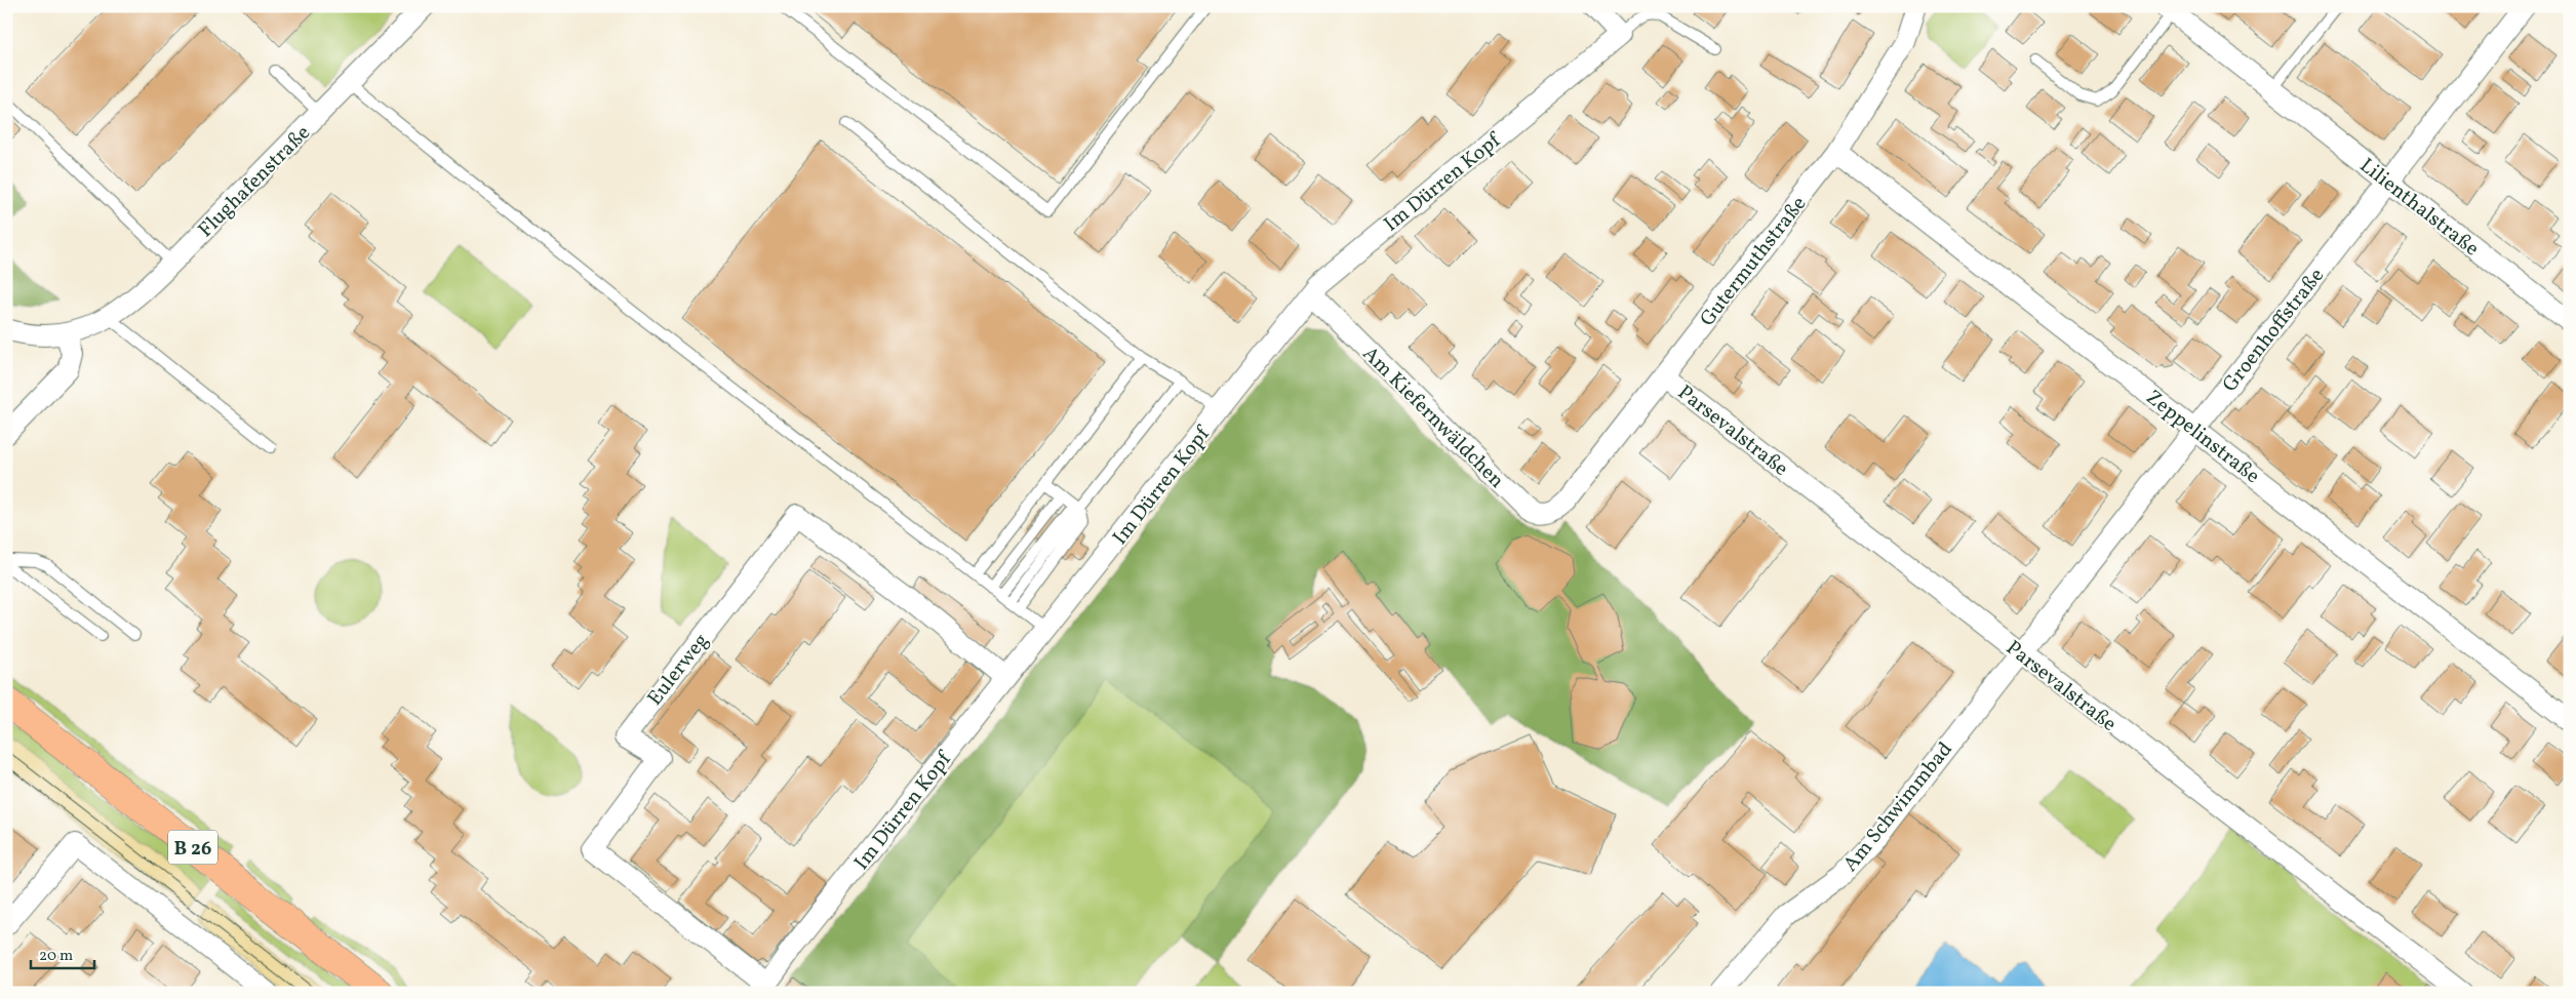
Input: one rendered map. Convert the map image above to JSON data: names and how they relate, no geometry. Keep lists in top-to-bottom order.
{
  "streets": {
    "main road": ["B 26"],
    "street": [
      "Flughafenstraße",
      "Im Dürren Kopf",
      "Lilienthalstraße",
      "Gutermuthstraße",
      "Groenhoffstraße",
      "Am Kiefernwäldchen",
      "Parsevalstraße",
      "Zeppelinstraße",
      "Eulerweg",
      "Am Schwimmbad"
    ]
  },
  "crossings": [
    ["Im Dürren Kopf", "Am Kiefernwäldchen"],
    ["Im Dürren Kopf", "Eulerweg"],
    ["Lilienthalstraße", "Groenhoffstraße"],
    ["Gutermuthstraße", "Am Kiefernwäldchen"],
    ["Gutermuthstraße", "Parsevalstraße"],
    ["Gutermuthstraße", "Zeppelinstraße"],
    ["Groenhoffstraße", "Parsevalstraße"],
    ["Groenhoffstraße", "Zeppelinstraße"],
    ["Groenhoffstraße", "Am Schwimmbad"],
    ["Parsevalstraße", "Am Schwimmbad"]
  ],
  "scale_bar": "20 m"
}
